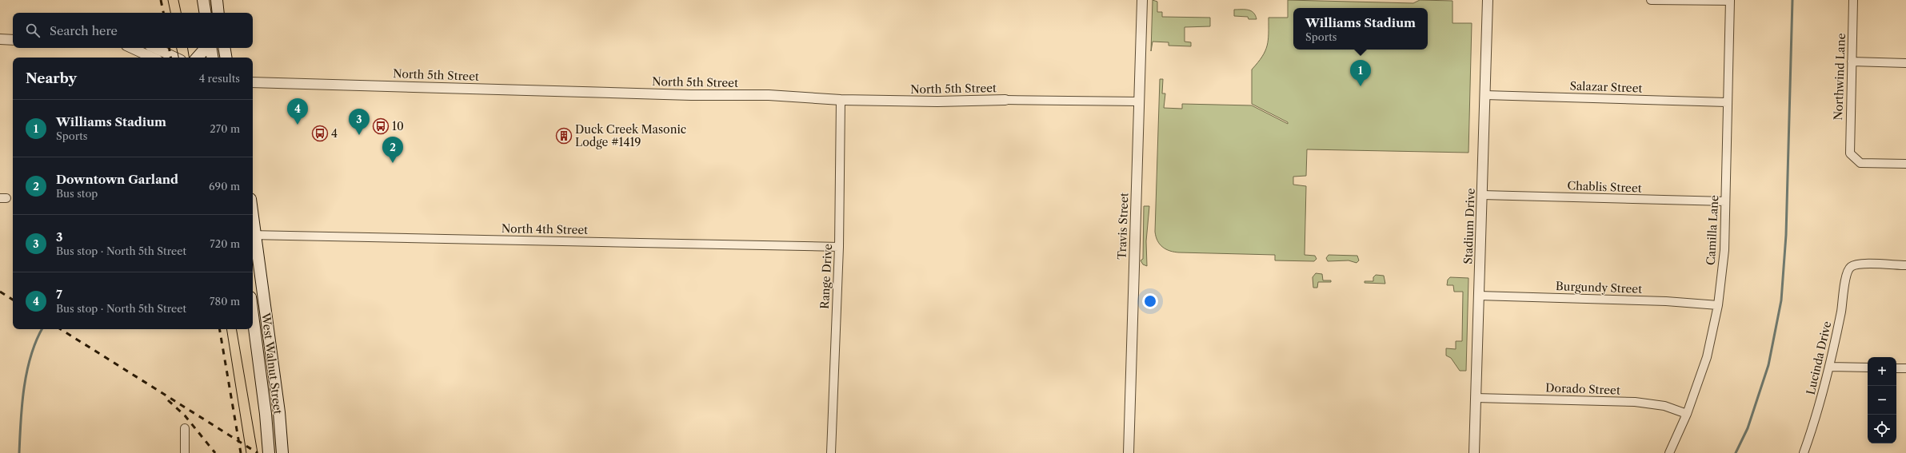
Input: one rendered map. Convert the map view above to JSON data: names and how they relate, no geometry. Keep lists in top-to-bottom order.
{
  "streets": {
    "main road": ["West Walnut Street"],
    "street": [
      "North 5th Street",
      "Northwind Lane",
      "Salazar Street",
      "Chablis Street",
      "Travis Street",
      "Stadium Drive",
      "North 4th Street",
      "Camilla Lane",
      "Range Drive",
      "Burgundy Street",
      "Lucinda Drive",
      "Dorado Street"
    ]
  },
  "crossings": [
    ["North 5th Street", "Travis Street"],
    ["North 5th Street", "Range Drive"],
    ["Salazar Street", "Stadium Drive"],
    ["Salazar Street", "Camilla Lane"],
    ["Chablis Street", "Stadium Drive"],
    ["Chablis Street", "Camilla Lane"],
    ["Stadium Drive", "Burgundy Street"],
    ["Stadium Drive", "Dorado Street"],
    ["North 4th Street", "Range Drive"],
    ["North 4th Street", "West Walnut Street"],
    ["Camilla Lane", "Burgundy Street"],
    ["Camilla Lane", "Dorado Street"]
  ],
  "places": {
    "bus stop": ["10", "4"],
    "building": ["Duck Creek Masonic Lodge #1419"]
  },
  "page": {
    "popup": ["Williams Stadium", "Sports"],
    "search": "Search here",
    "heading": ["Nearby", "4 results"],
    "pins": [
      "1",
      "4",
      "3",
      "2"
    ],
    "list": [
      {
        "mark": "1",
        "name": "Williams Stadium",
        "note": "Sports",
        "value": "270 m"
      },
      {
        "mark": "2",
        "name": "Downtown Garland",
        "note": "Bus stop",
        "value": "690 m"
      },
      {
        "mark": "3",
        "name": "3",
        "note": "Bus stop · North 5th Street",
        "value": "720 m"
      },
      {
        "mark": "4",
        "name": "7",
        "note": "Bus stop · North 5th Street",
        "value": "780 m"
      }
    ],
    "map_buttons": ["+", "−"]
  }
}
